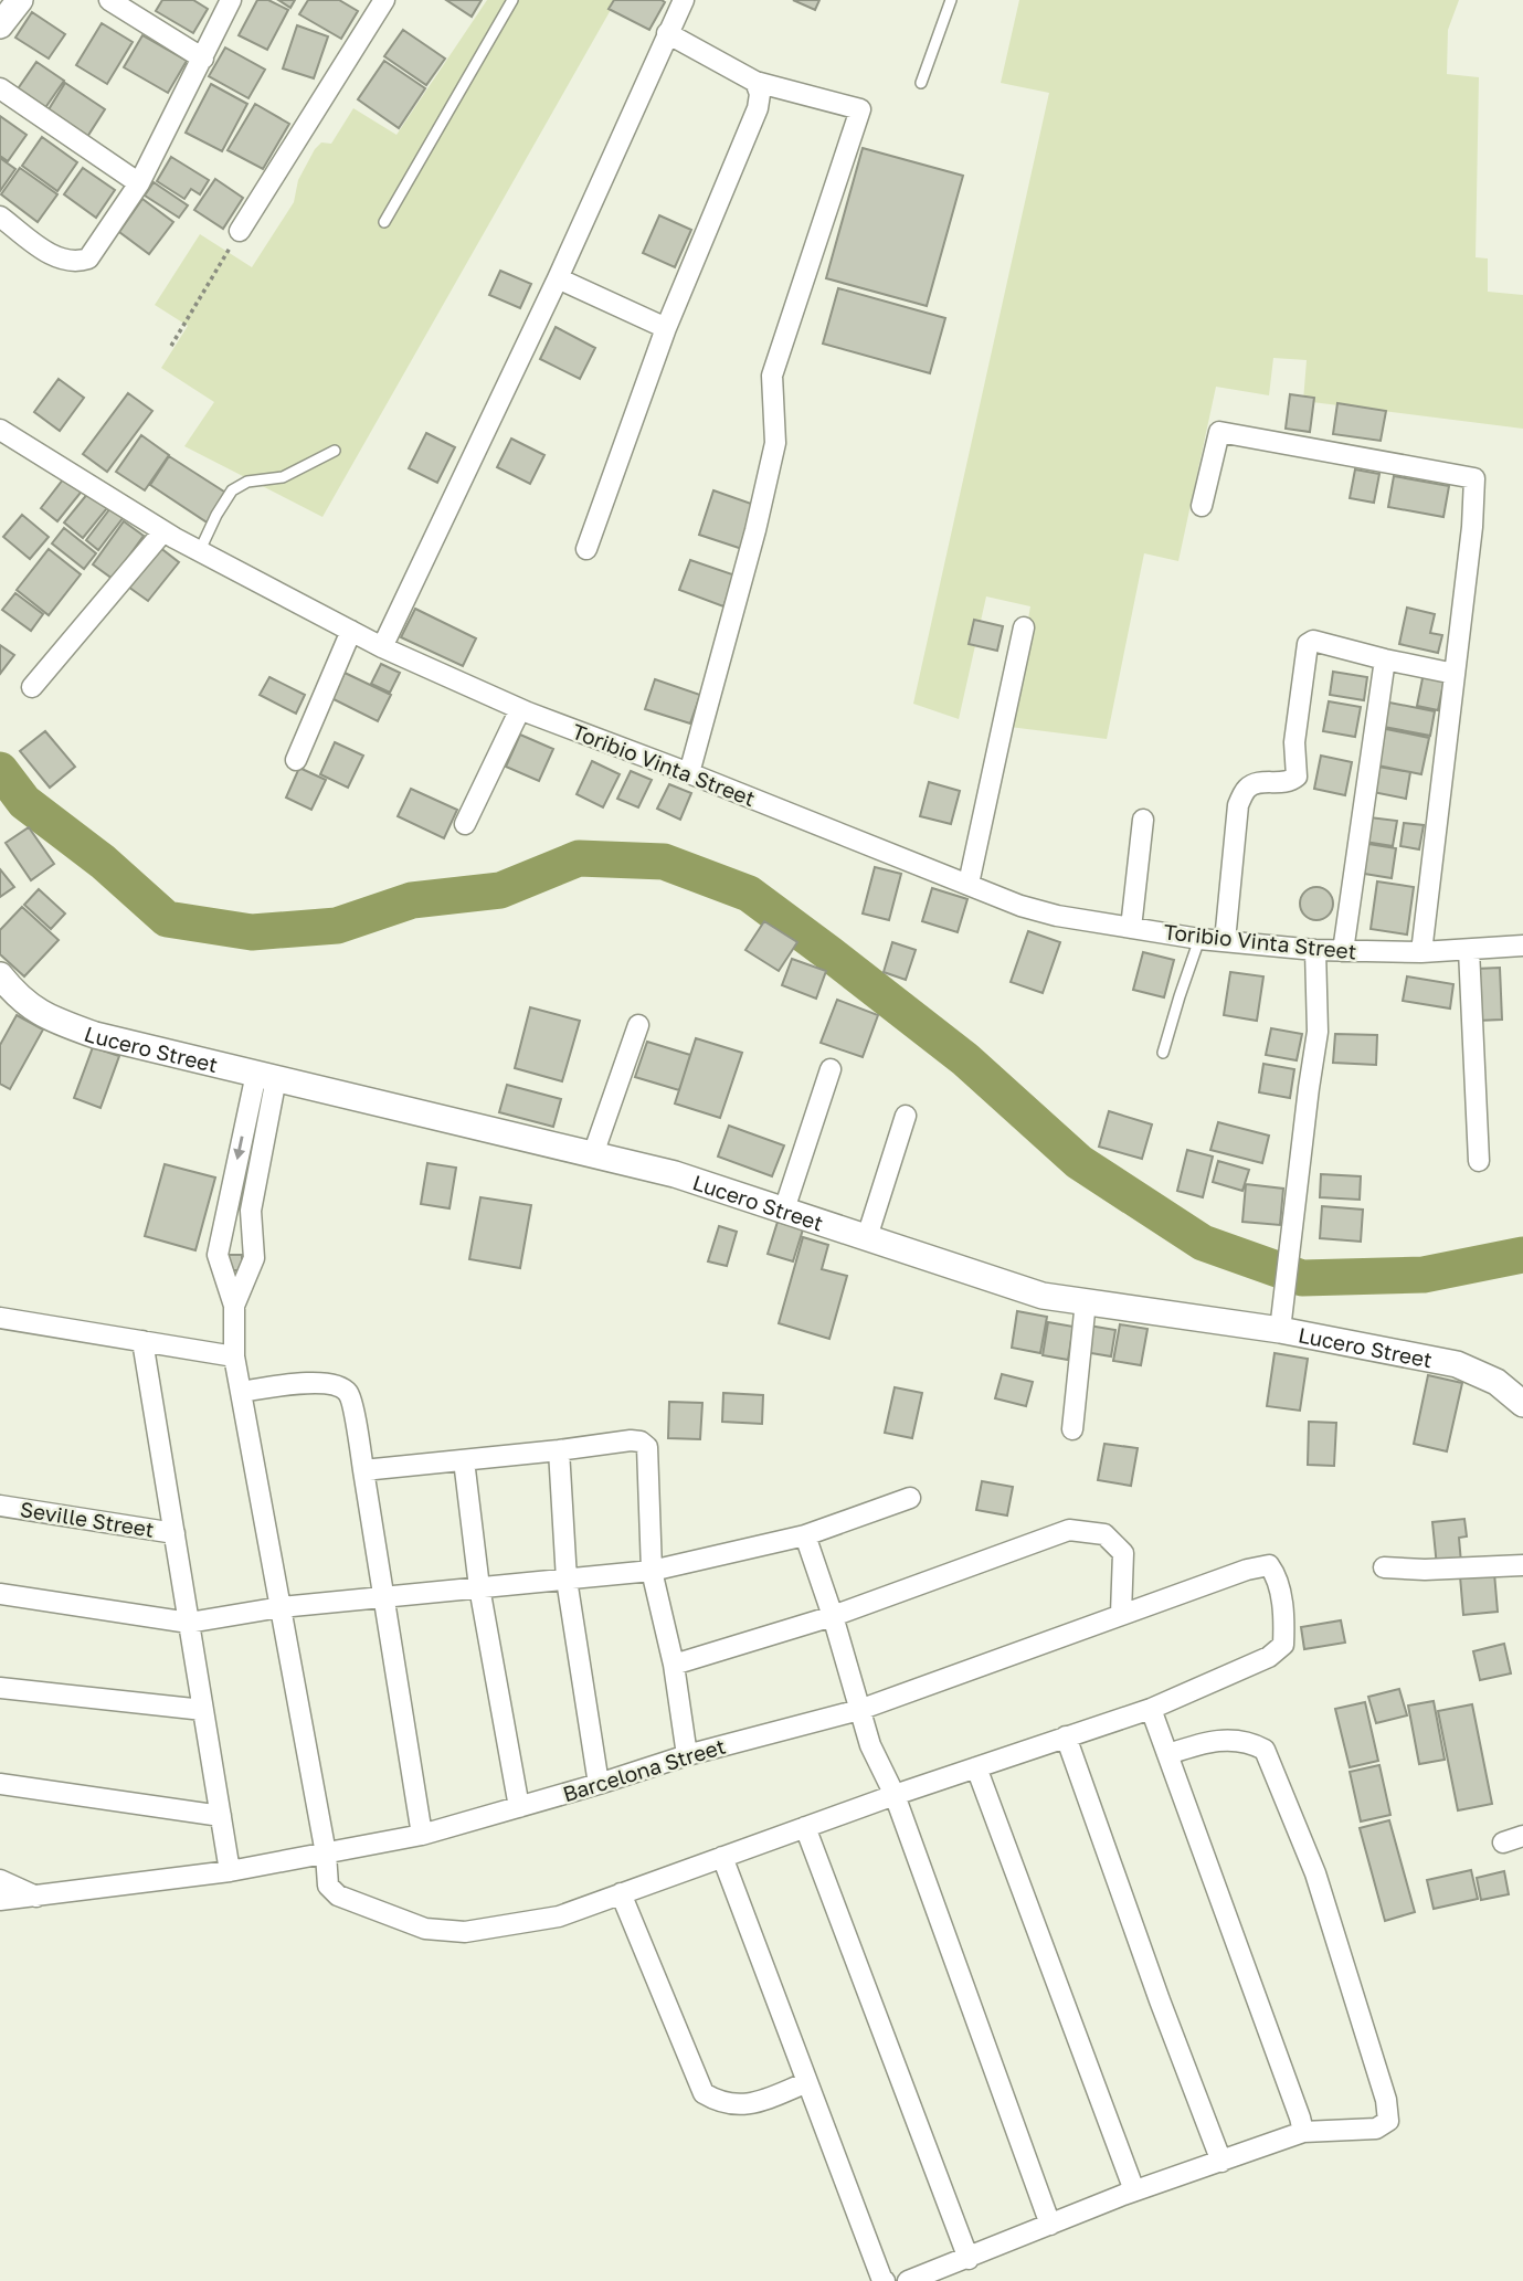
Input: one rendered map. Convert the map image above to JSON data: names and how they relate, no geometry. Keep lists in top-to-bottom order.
{
  "streets": {
    "street": [
      "Toribio Vinta Street",
      "Lucero Street",
      "Seville Street",
      "Barcelona Street"
    ]
  }
}
